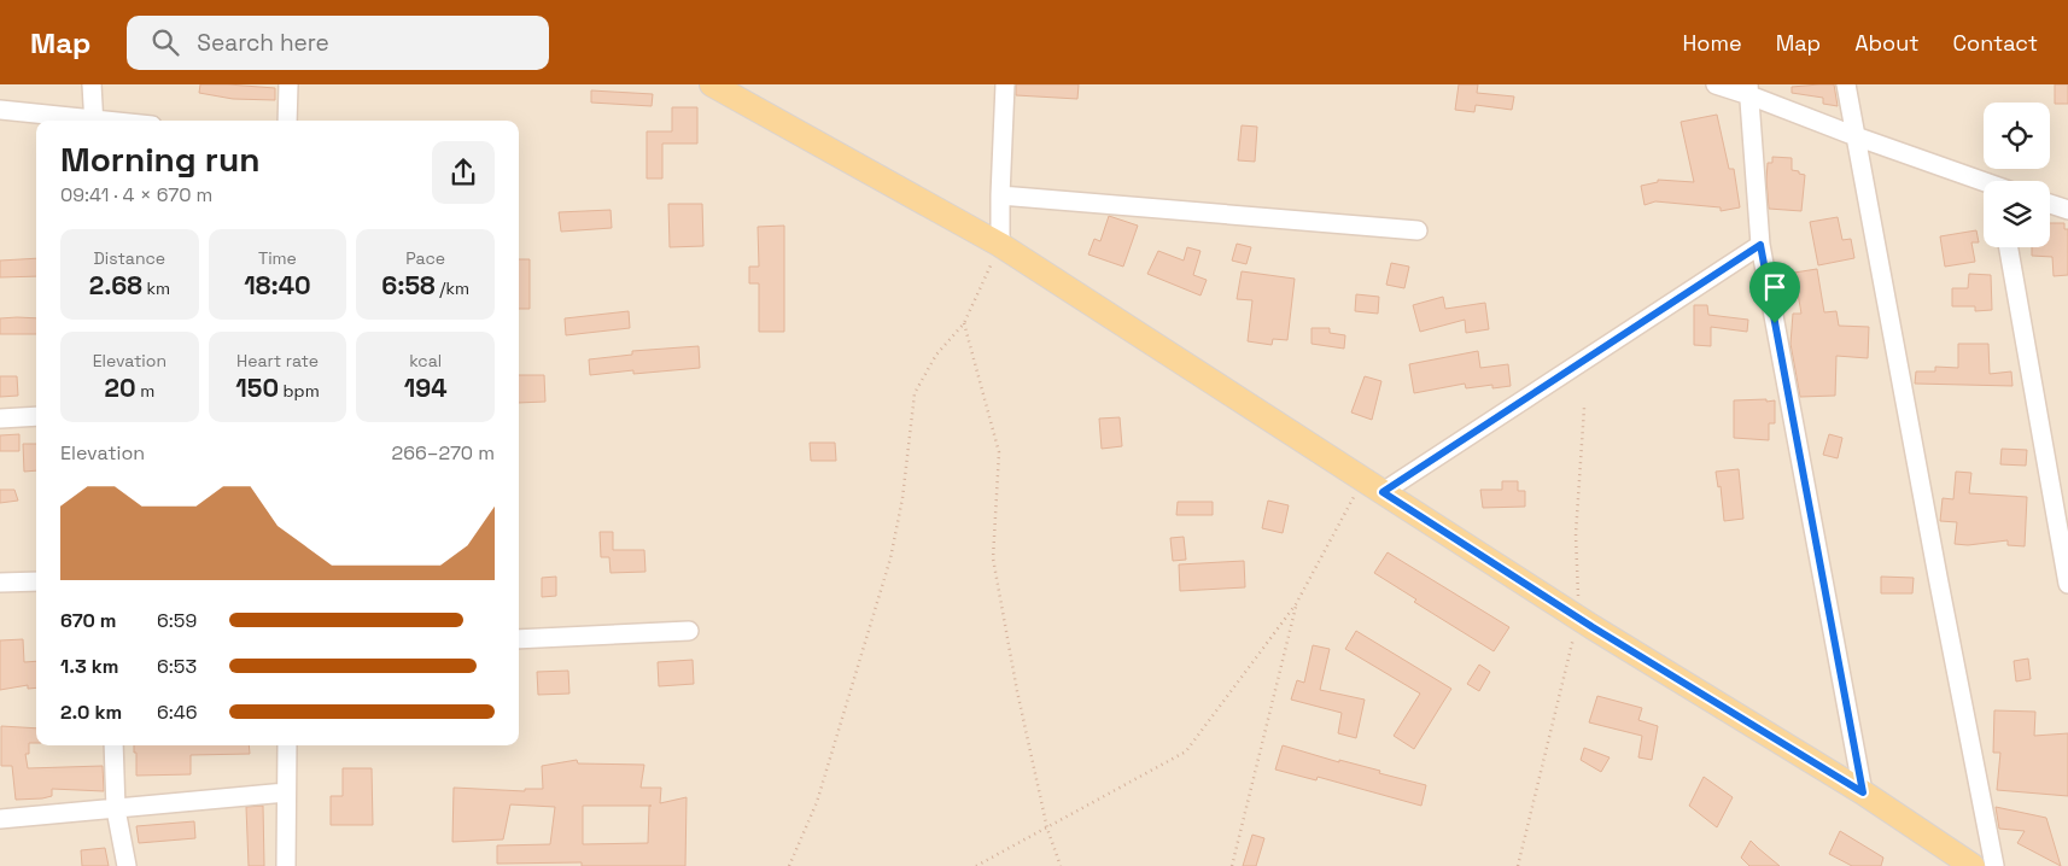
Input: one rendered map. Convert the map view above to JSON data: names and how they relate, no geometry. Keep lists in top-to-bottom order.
{
  "page": {
    "header": "Map",
    "search": "Search here",
    "nav": [
      "Home",
      "Map",
      "About",
      "Contact"
    ],
    "heading": ["Morning run", "09:41 · 4 × 670 m"],
    "stats": [
      ["Distance", "2.68 km"],
      ["Time", "18:40"],
      ["Pace", "6:58 /km"],
      ["Elevation", "20 m"],
      ["Heart rate", "150 bpm"],
      ["kcal", "194"]
    ],
    "chart": ["Elevation", "266–270 m"],
    "list": [
      {
        "name": "670 m",
        "note": "6:59"
      },
      {
        "name": "1.3 km",
        "note": "6:53"
      },
      {
        "name": "2.0 km",
        "note": "6:46"
      }
    ]
  }
}
